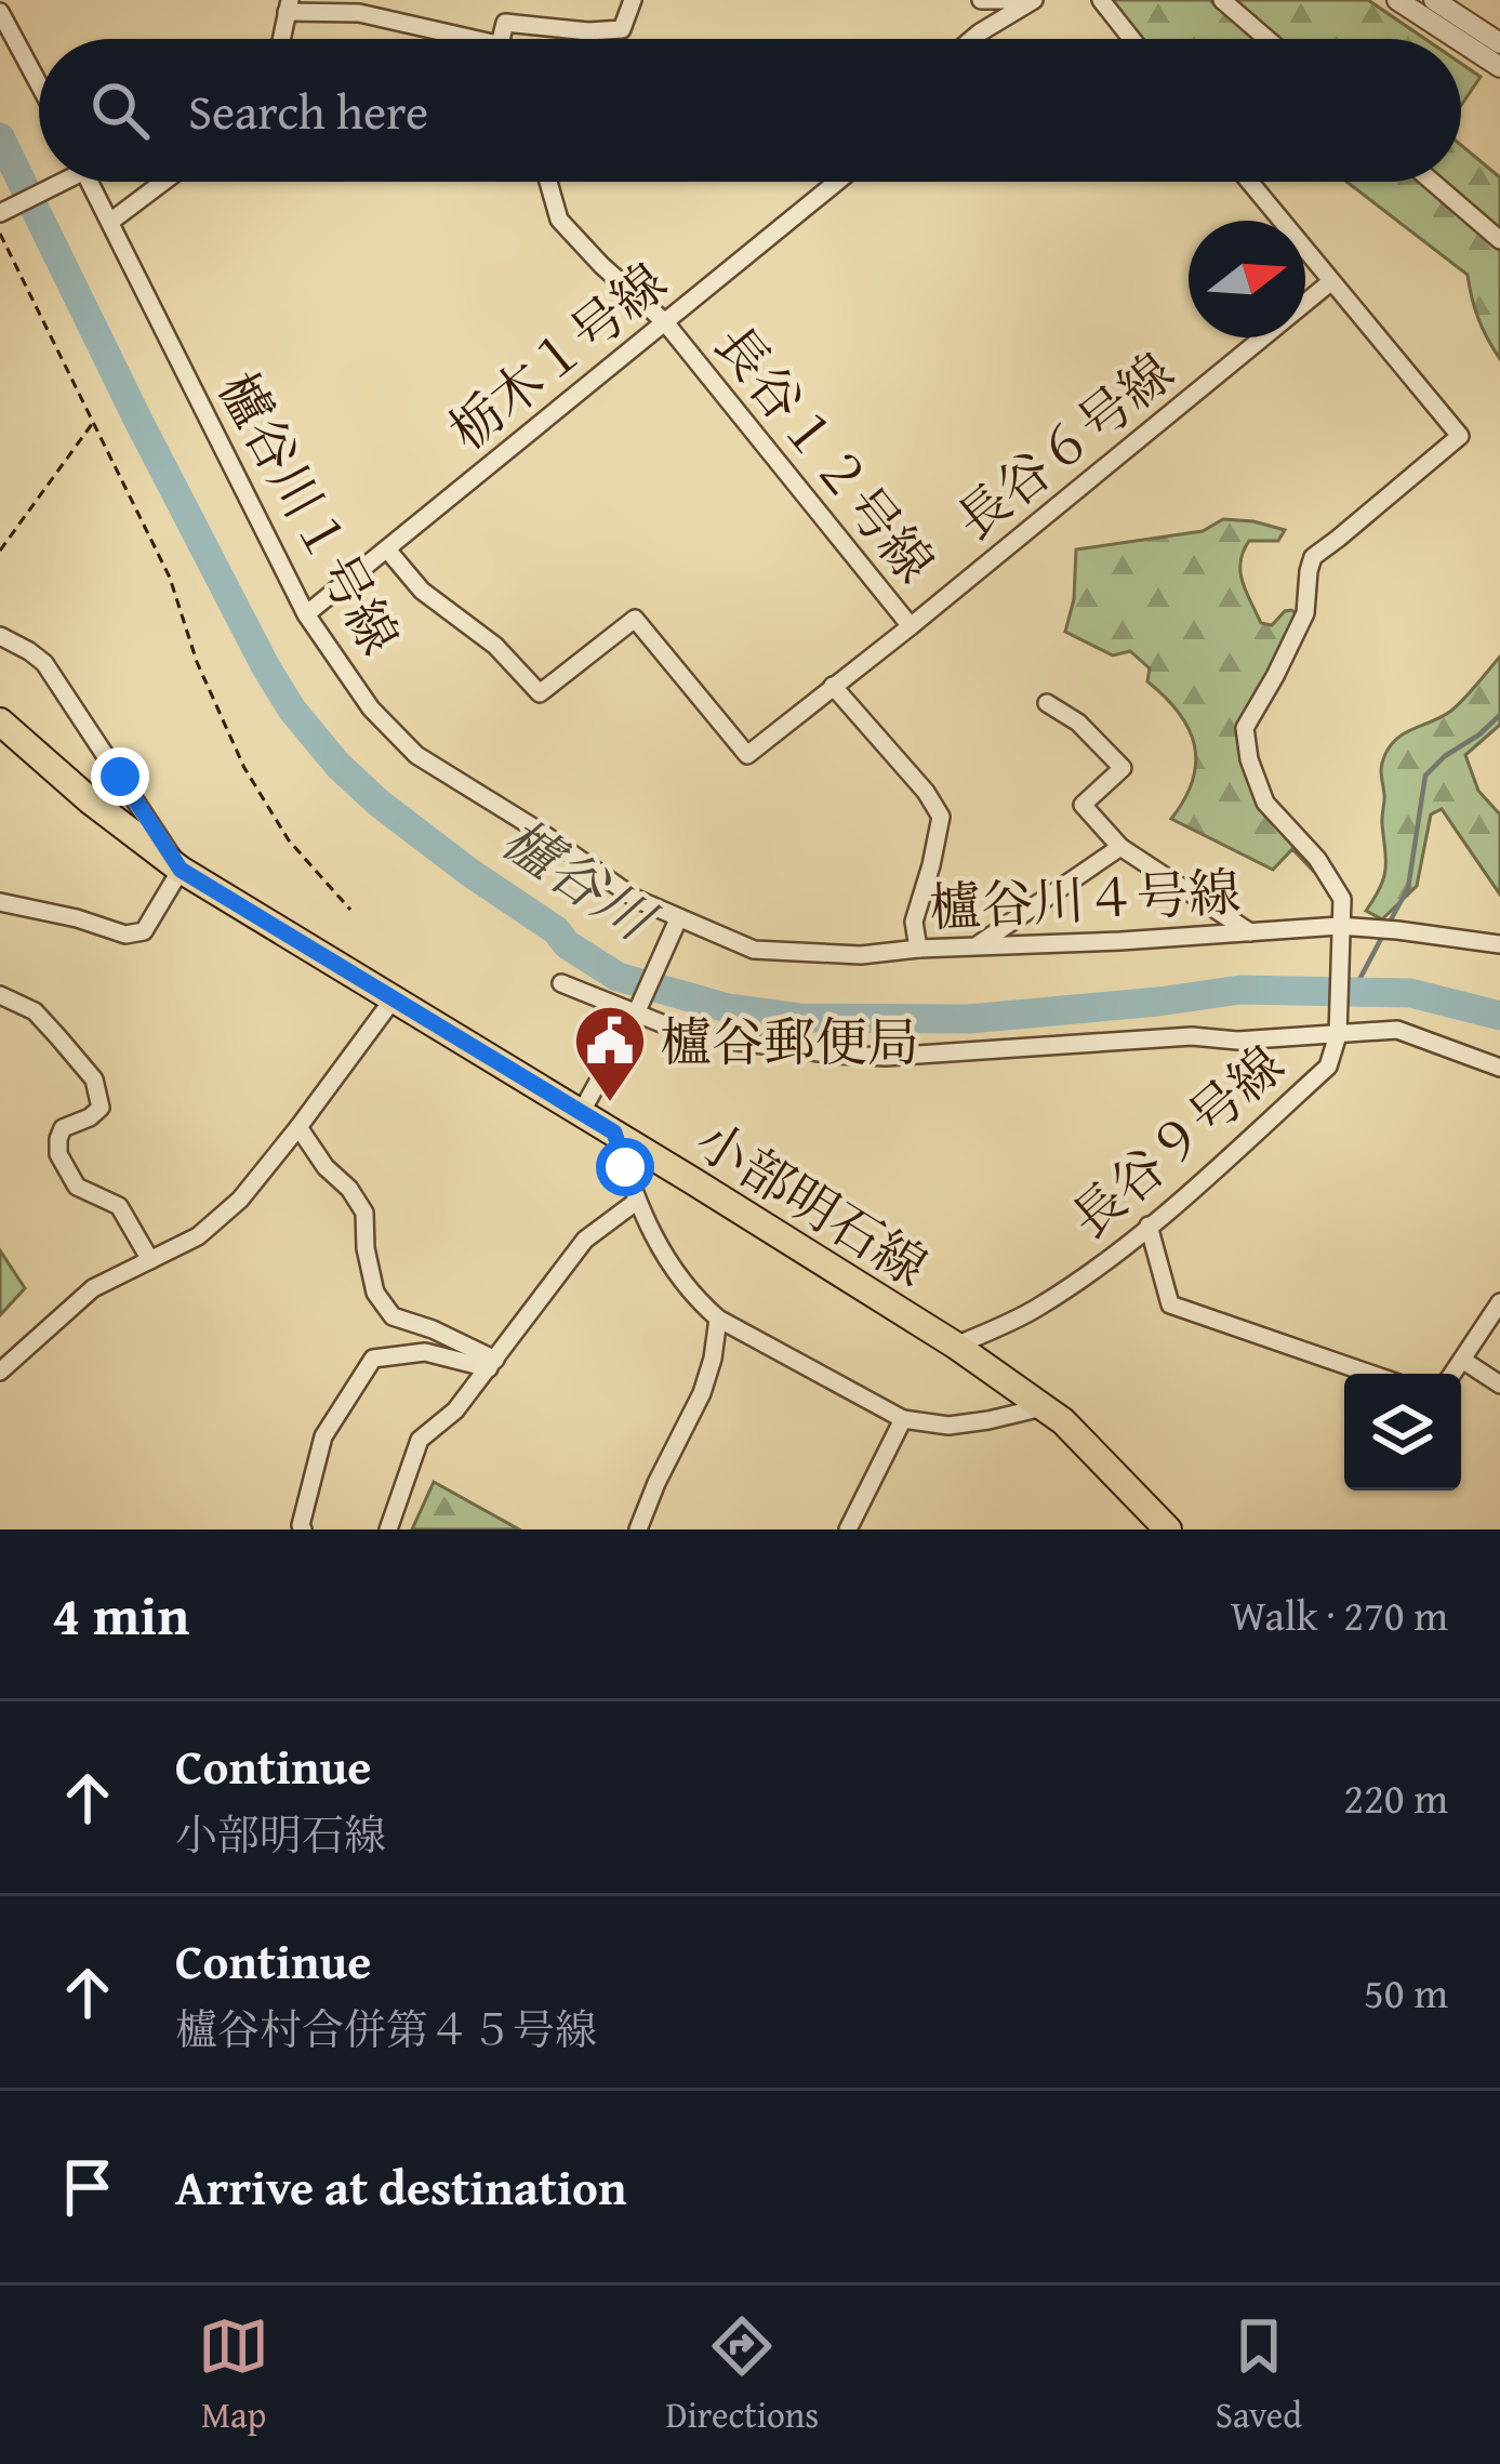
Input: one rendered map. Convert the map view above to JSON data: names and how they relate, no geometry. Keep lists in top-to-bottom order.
{
  "streets": {
    "main road": ["小部明石線"],
    "street": [
      "栃木１号線",
      "長谷６号線",
      "長谷１２号線",
      "櫨谷川１号線",
      "櫨谷川４号線",
      "長谷９号線"
    ]
  },
  "crossings": [
    ["栃木１号線", "長谷１２号線"],
    ["栃木１号線", "櫨谷川１号線"],
    ["長谷６号線", "長谷１２号線"],
    ["長谷６号線", "長谷９号線"],
    ["櫨谷川１号線", "櫨谷川４号線"],
    ["櫨谷川４号線", "長谷９号線"],
    ["長谷９号線", "小部明石線"]
  ],
  "water": ["櫨谷川"],
  "places": {
    "public building": ["櫨谷郵便局"]
  },
  "north": "right",
  "page": {
    "search": "Search here",
    "heading": ["4 min", "Walk · 270 m"],
    "list": [
      ["Continue", "小部明石線", "220 m"],
      ["Continue", "櫨谷村合併第４５号線", "50 m"],
      "Arrive at destination"
    ],
    "nav": ["Map", "Directions", "Saved"]
  }
}
